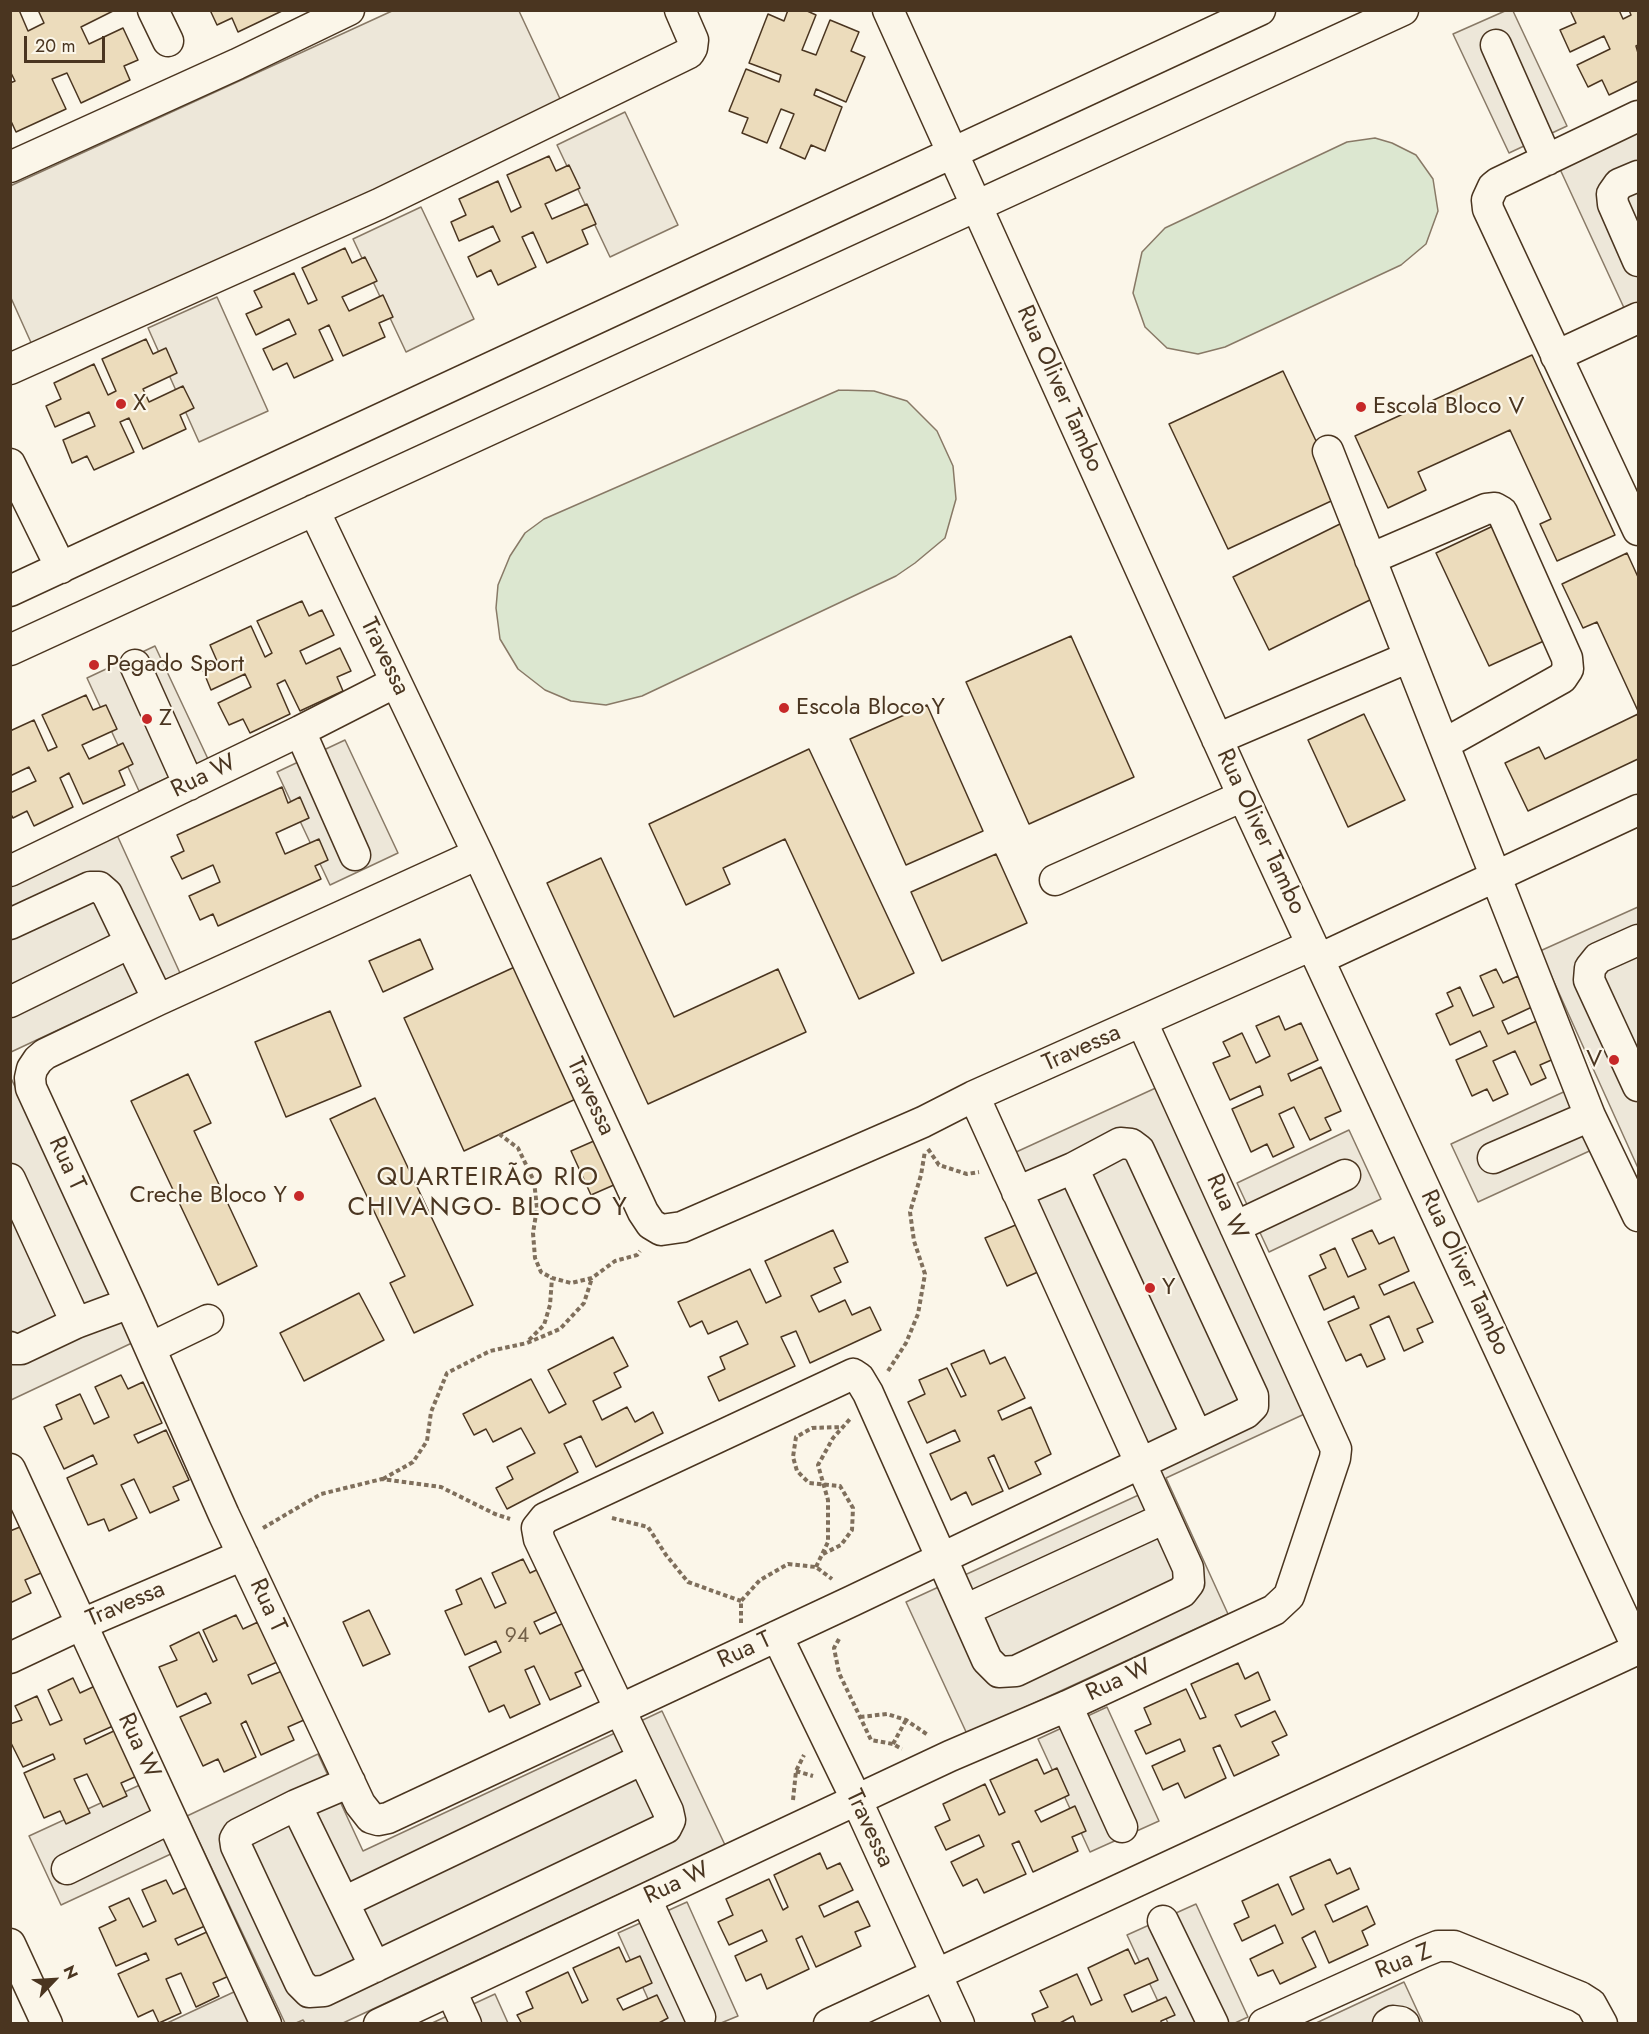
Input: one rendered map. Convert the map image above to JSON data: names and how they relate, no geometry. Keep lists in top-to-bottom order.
{
  "streets": {
    "street": [
      "Rua Oliver Tambo",
      "Travessa",
      "Rua W",
      "Rua T",
      "Rua Z"
    ]
  },
  "crossings": [
    ["Rua Oliver Tambo", "Travessa"],
    ["Travessa", "Rua W"],
    ["Travessa", "Rua T"]
  ],
  "districts": ["QUARTEIRÃO RIO CHIVANGO- BLOCO Y"],
  "places": [
    "X",
    "Escola Bloco V",
    "Pegado Sport",
    "Escola Bloco Y",
    "Z",
    "V",
    "Creche Bloco Y",
    "Y"
  ],
  "house_numbers": ["94"],
  "scale_bar": "20 m",
  "north": "top right"
}
